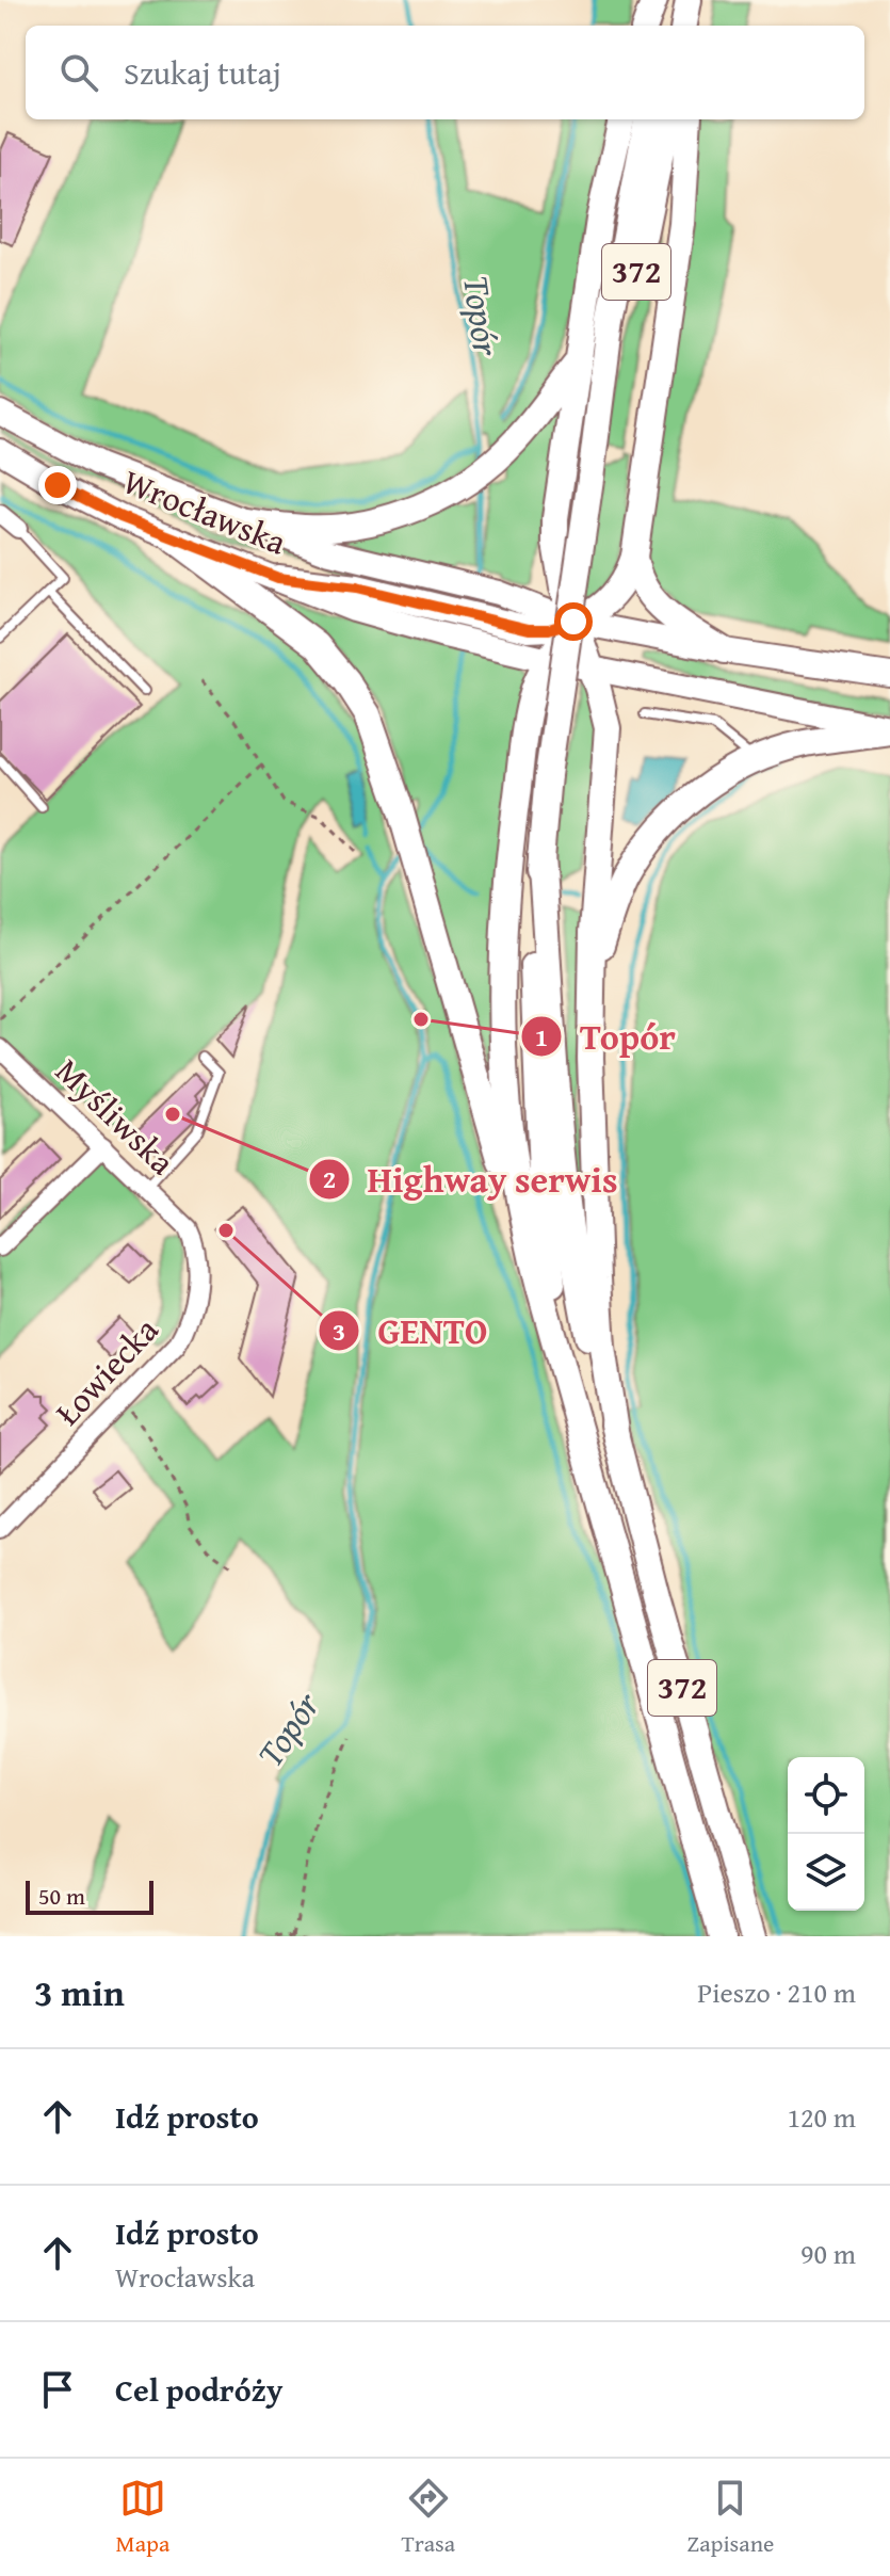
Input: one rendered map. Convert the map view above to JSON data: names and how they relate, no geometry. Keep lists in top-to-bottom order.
{
  "streets": {
    "main road": ["372", "Wrocławska"],
    "street": ["Myśliwska", "Łowiecka"]
  },
  "crossings": [
    ["Myśliwska", "Łowiecka"]
  ],
  "water": ["Topór"],
  "places": ["Topór", "Highway serwis", "GENTO"],
  "scale_bar": "50 m",
  "page": {
    "search": "Szukaj tutaj",
    "scale": "50 m",
    "heading": ["3 min", "Pieszo · 210 m"],
    "list": [
      ["Idź prosto", "120 m"],
      ["Idź prosto", "Wrocławska", "90 m"],
      "Cel podróży"
    ],
    "nav": ["Mapa", "Trasa", "Zapisane"]
  }
}
